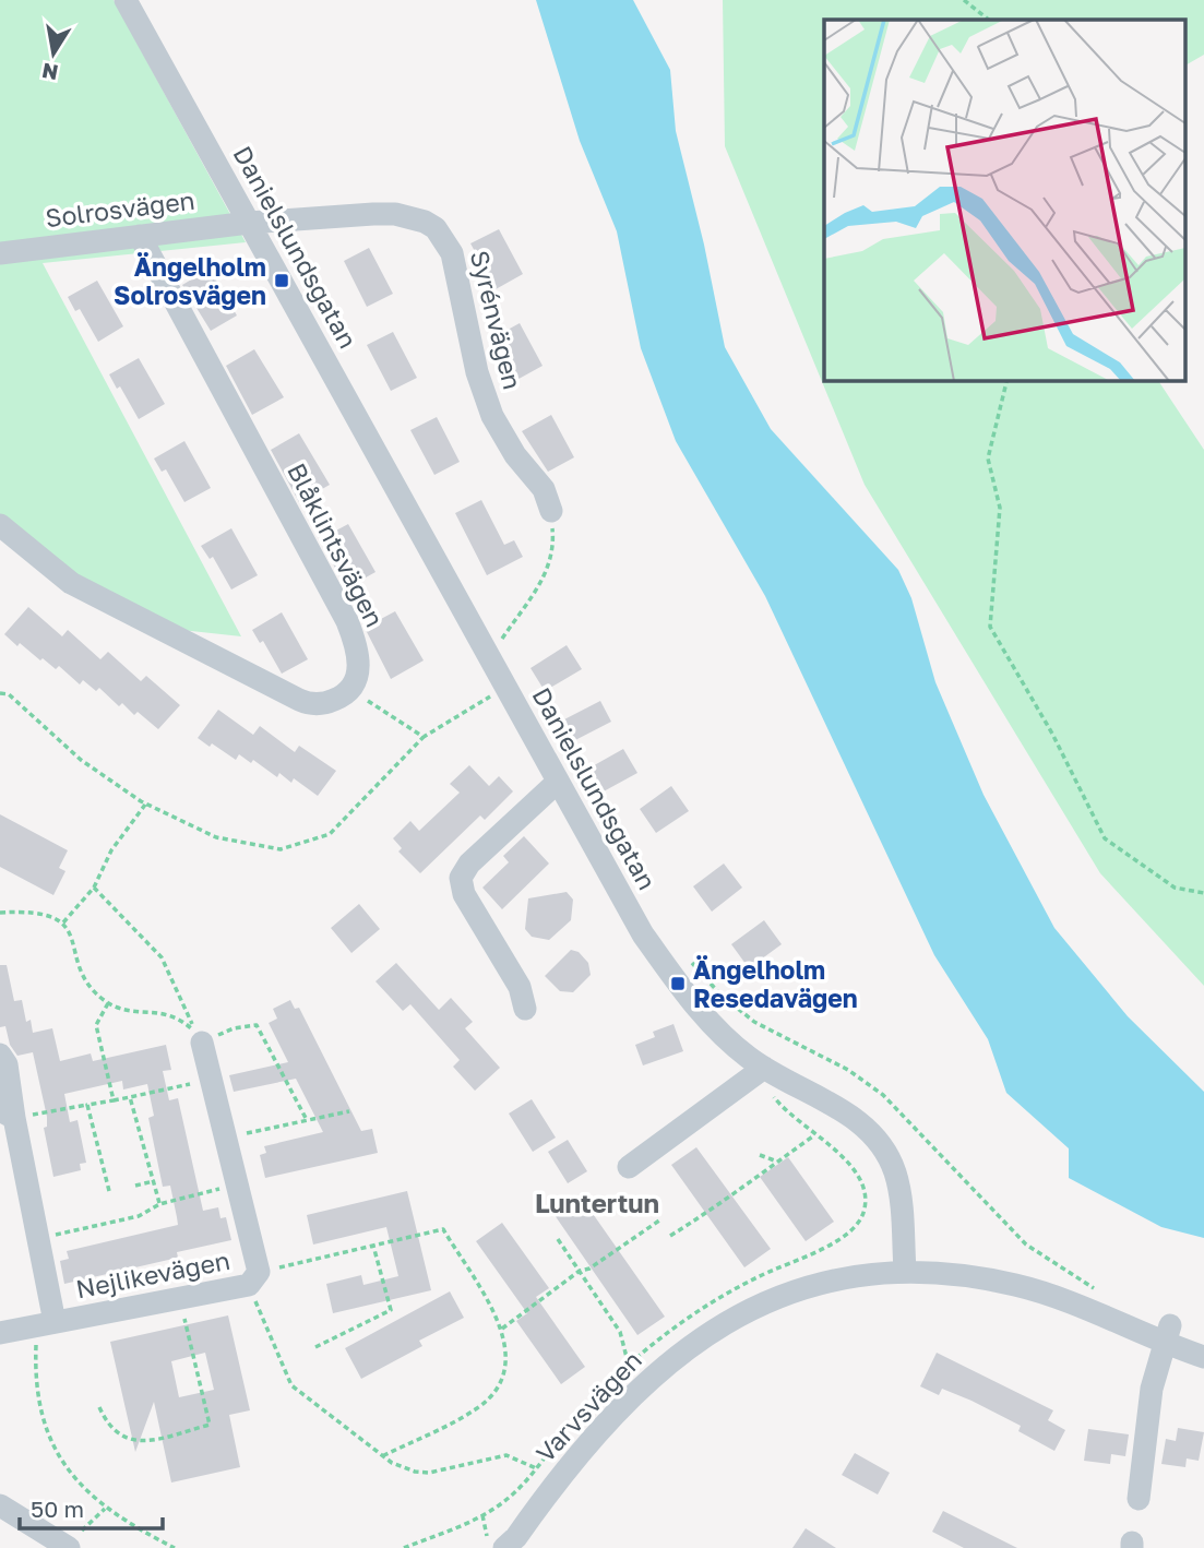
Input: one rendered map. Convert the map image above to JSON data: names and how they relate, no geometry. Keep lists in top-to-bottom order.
{
  "streets": {
    "street": [
      "Solrosvägen",
      "Danielslundsgatan",
      "Syrénvägen",
      "Blåklintsvägen",
      "Nejlikevägen",
      "Varvsvägen"
    ]
  },
  "crossings": [
    ["Solrosvägen", "Danielslundsgatan"],
    ["Solrosvägen", "Syrénvägen"],
    ["Solrosvägen", "Blåklintsvägen"],
    ["Danielslundsgatan", "Syrénvägen"],
    ["Danielslundsgatan", "Varvsvägen"]
  ],
  "districts": ["Luntertun"],
  "places": {
    "transit": ["Ängelholm Solrosvägen", "Ängelholm Resedavägen"]
  },
  "scale_bar": "50 m",
  "north": "bottom"
}
